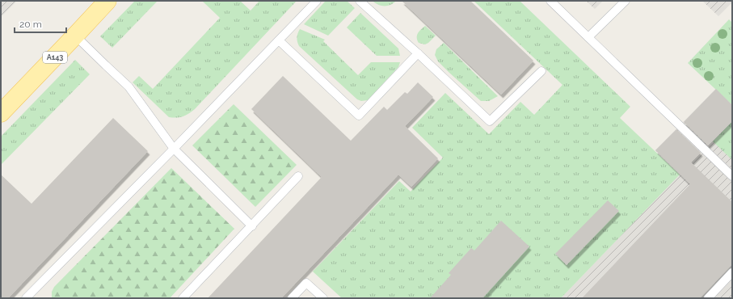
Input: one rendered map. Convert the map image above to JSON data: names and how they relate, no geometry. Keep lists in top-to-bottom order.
{
  "streets": {
    "main road": ["А143"]
  },
  "scale_bar": "20 m"
}
